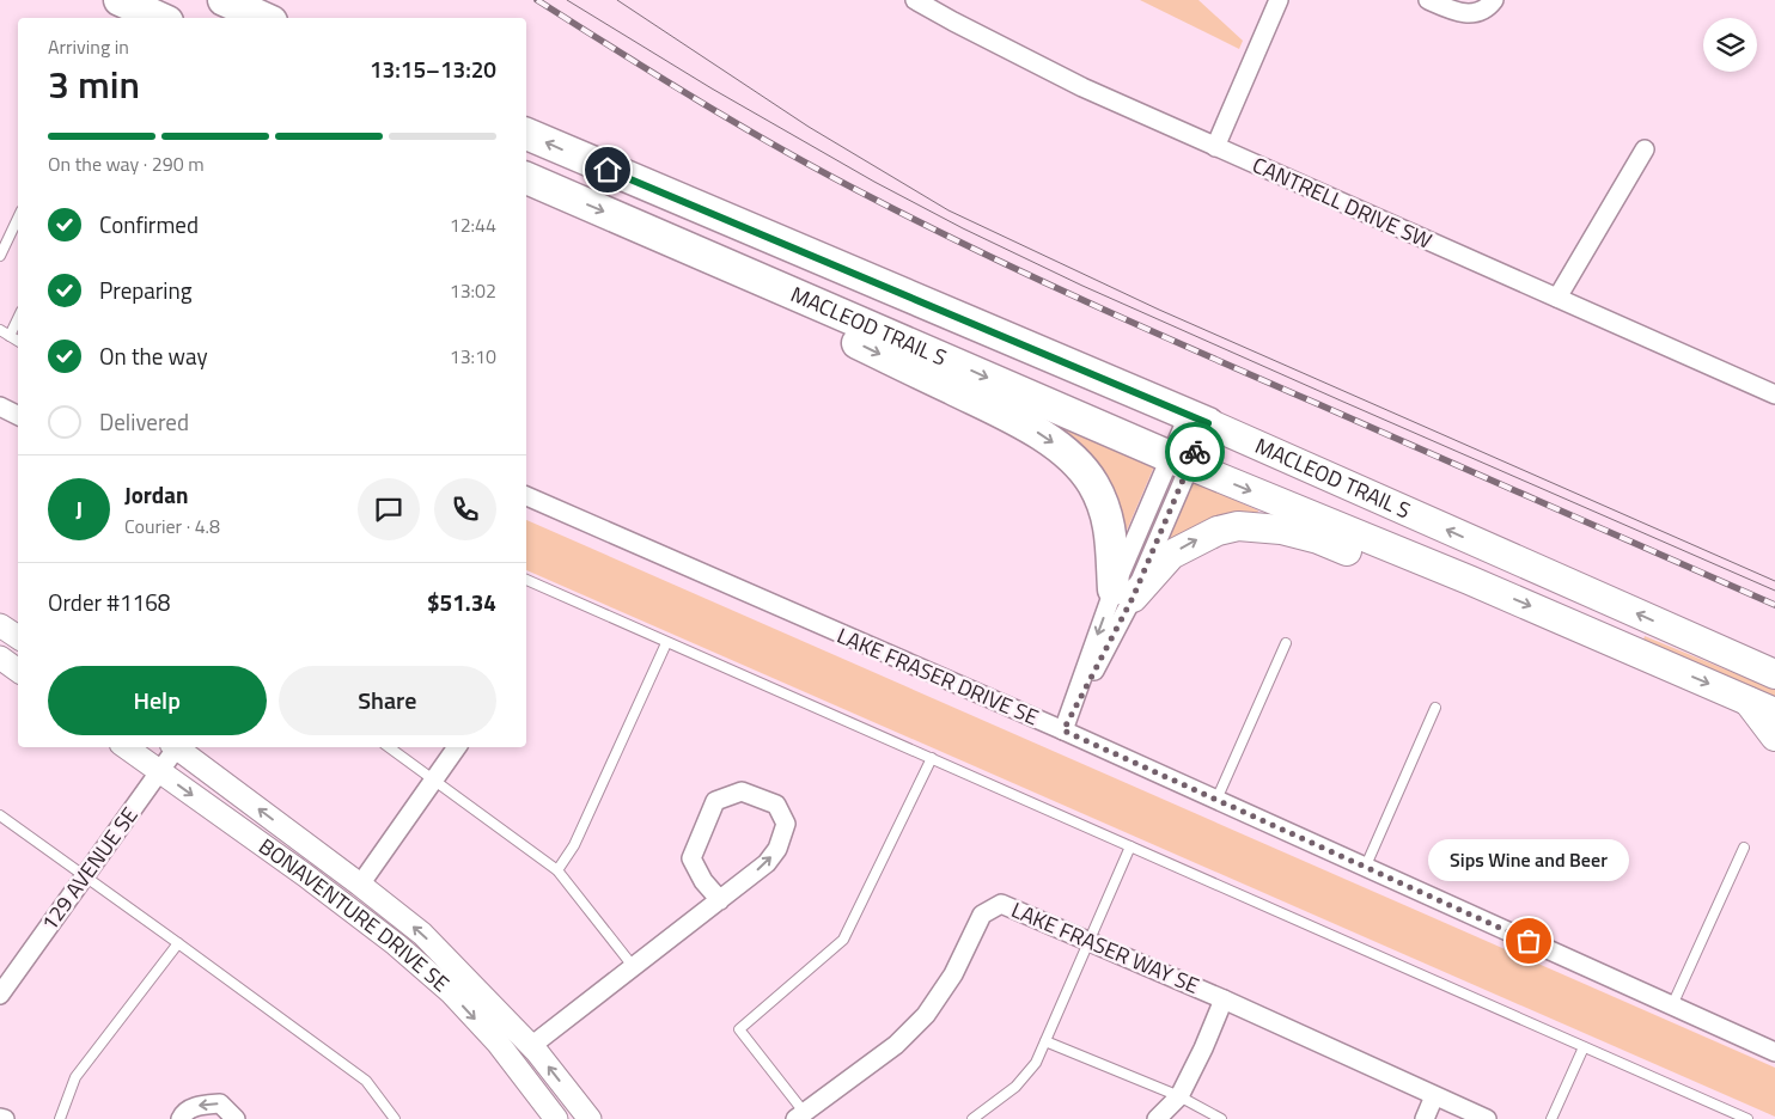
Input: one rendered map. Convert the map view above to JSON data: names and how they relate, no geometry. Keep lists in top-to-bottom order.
{
  "streets": {
    "highway": ["MACLEOD TRAIL S"],
    "street": [
      "CANTRELL DRIVE SW",
      "LAKE FRASER DRIVE SE",
      "129 AVENUE SE",
      "BONAVENTURE DRIVE SE",
      "LAKE FRASER WAY SE"
    ]
  },
  "crossings": [
    ["129 AVENUE SE", "BONAVENTURE DRIVE SE"]
  ],
  "places": ["Sips Wine and Beer"],
  "page": {
    "heading": ["3 min", "Arriving in", "13:15–13:20"],
    "panel": [
      "Jordan",
      "Courier · 4.8",
      "Order #1168",
      "$51.34"
    ],
    "bar": "On the way · 290 m",
    "list": [
      ["Confirmed", "12:44"],
      ["Preparing", "13:02"],
      ["On the way", "13:10"],
      "Delivered"
    ],
    "round": "J",
    "buttons": ["Help", "Share"],
    "bubble": "Sips Wine and Beer"
  }
}
